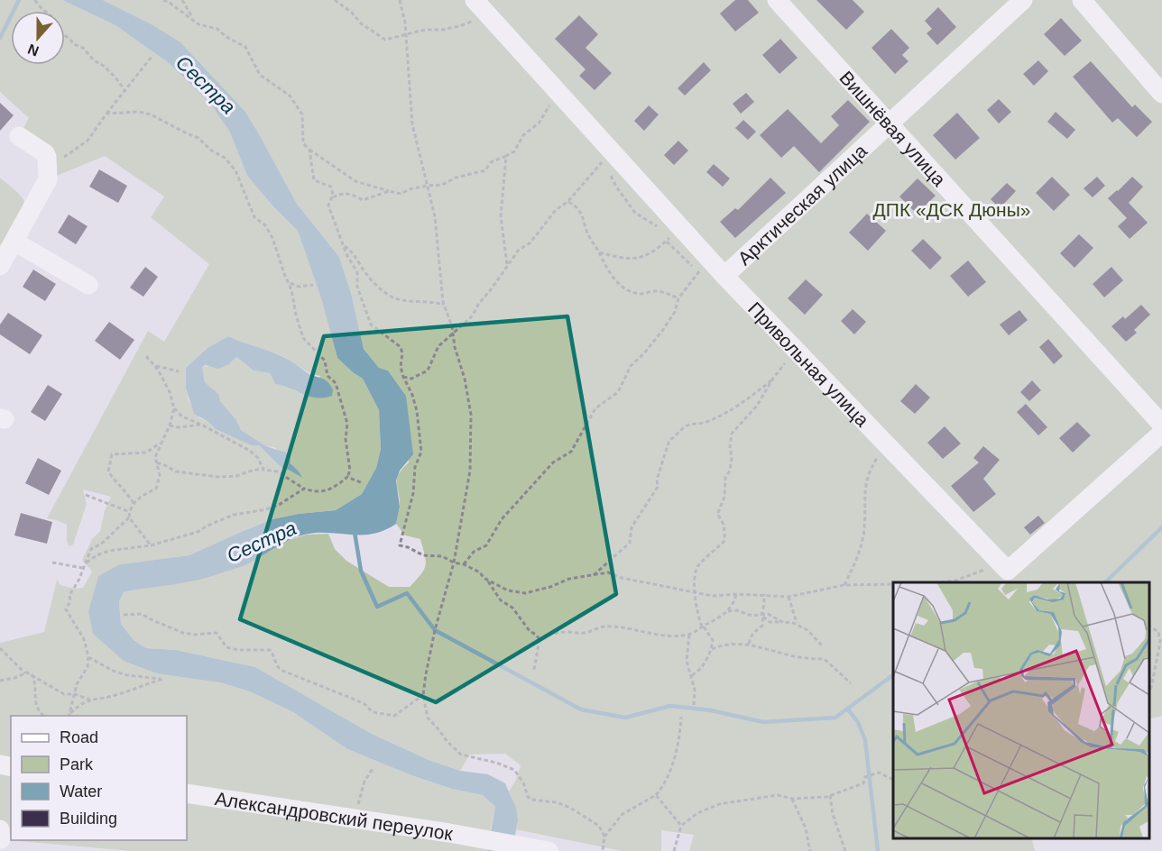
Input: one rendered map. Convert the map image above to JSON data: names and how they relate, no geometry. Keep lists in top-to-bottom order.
{
  "streets": {
    "street": [
      "Вишнёвая улица",
      "Арктическая улица",
      "Привольная улица",
      "Александровский переулок"
    ]
  },
  "crossings": [
    ["Вишнёвая улица", "Арктическая улица"],
    ["Арктическая улица", "Привольная улица"]
  ],
  "water": ["Сестра"],
  "parks": ["ДПК «ДСК Дюны»"],
  "legend": [
    "Road",
    "Park",
    "Water",
    "Building"
  ],
  "north": "bottom"
}
